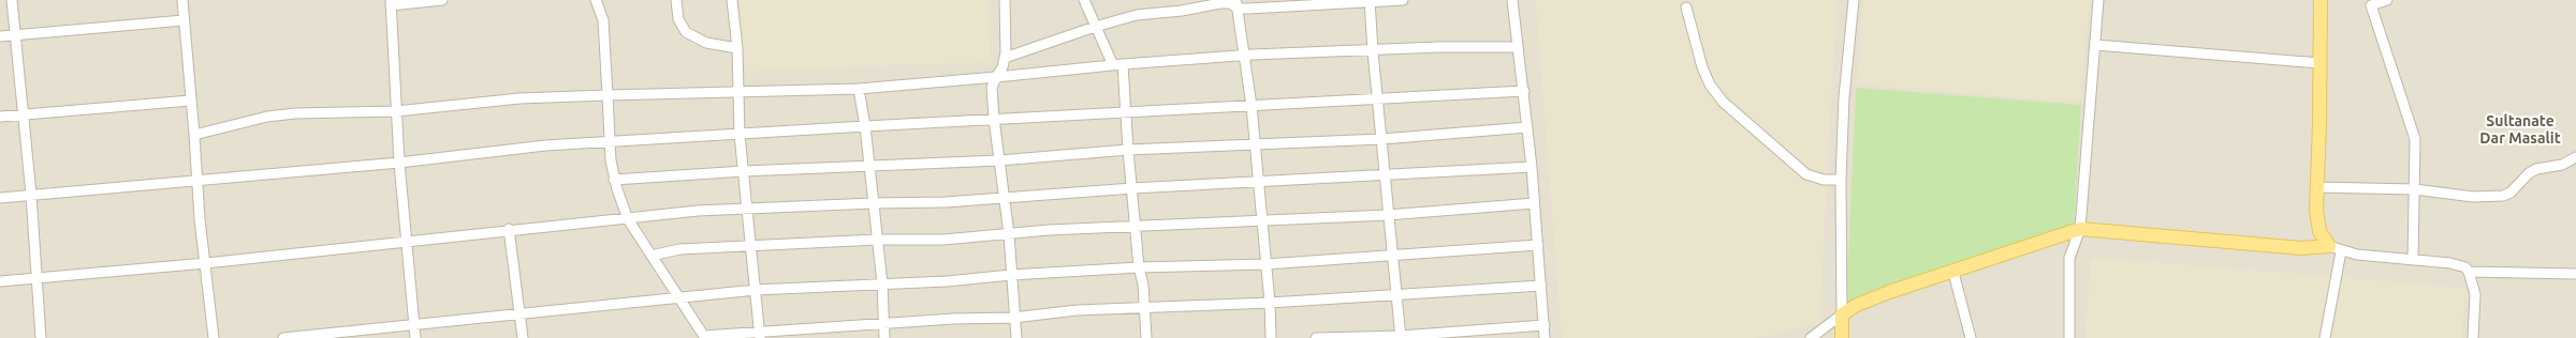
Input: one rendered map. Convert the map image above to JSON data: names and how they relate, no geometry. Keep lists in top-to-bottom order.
{
  "districts": ["Sultanate Dar Masalit"]
}
